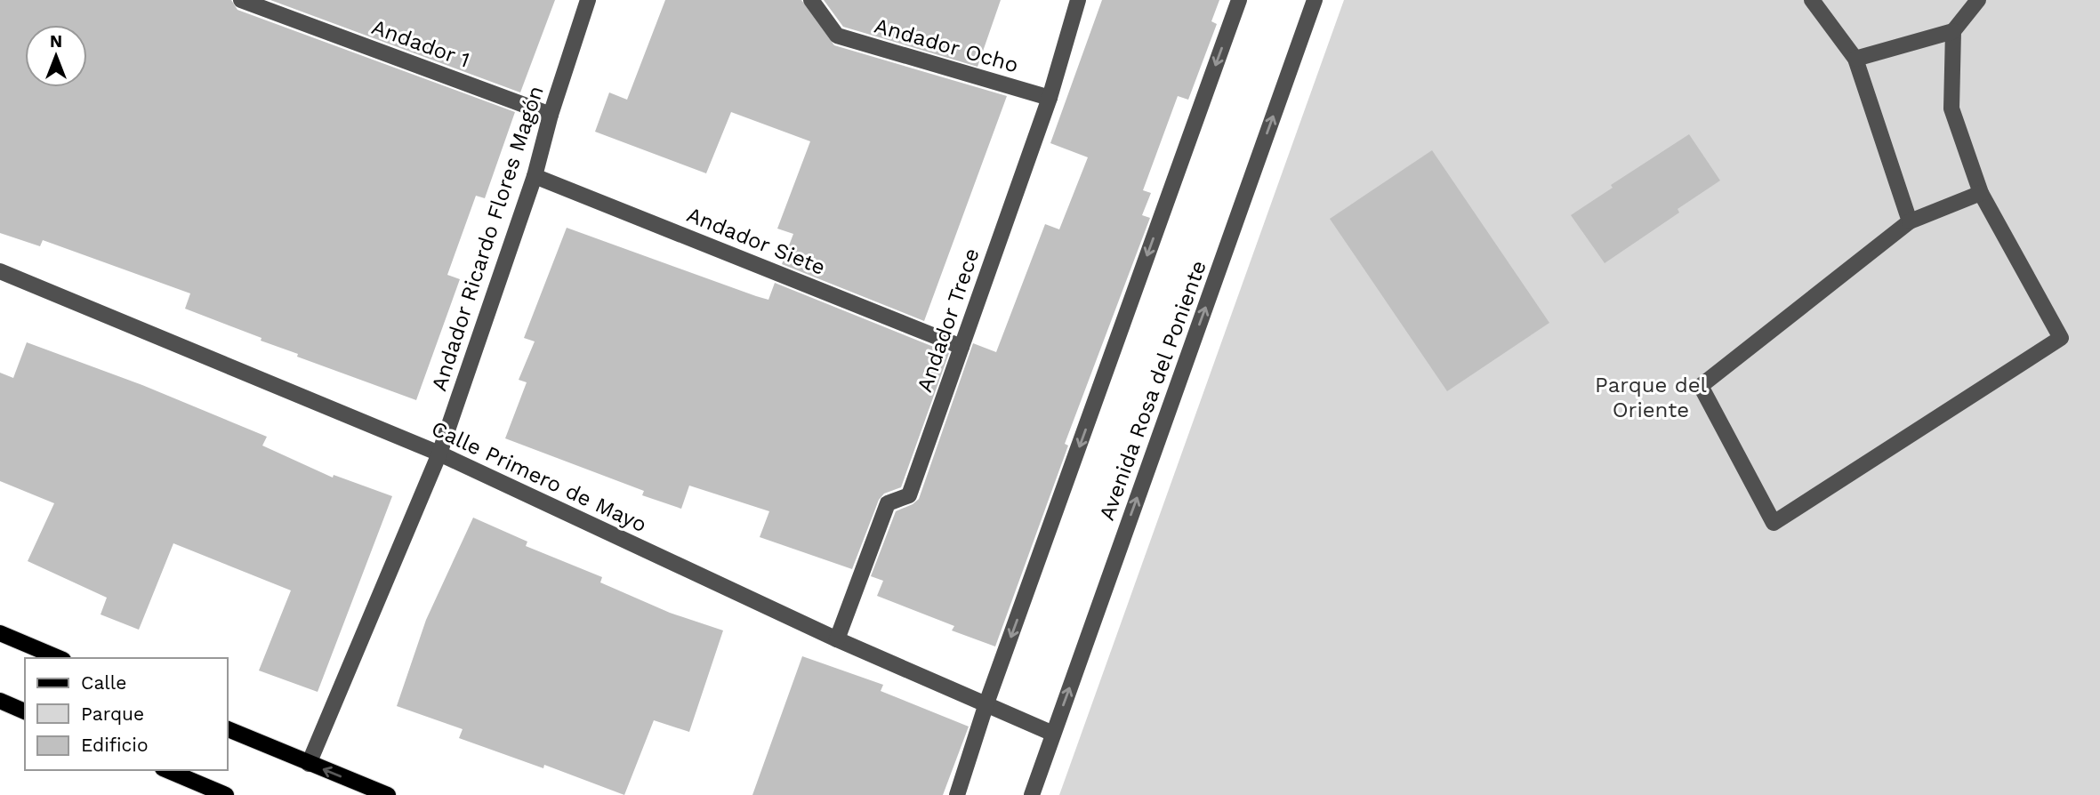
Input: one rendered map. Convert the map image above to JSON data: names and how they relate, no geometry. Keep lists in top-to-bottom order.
{
  "streets": {
    "street": [
      "Andador 1",
      "Andador Ocho",
      "Andador Ricardo Flores Magón",
      "Andador Siete",
      "Andador Trece",
      "Avenida Rosa del Poniente",
      "Calle Primero de Mayo"
    ]
  },
  "crossings": [
    ["Andador 1", "Andador Ricardo Flores Magón"],
    ["Andador Ocho", "Andador Trece"],
    ["Andador Ricardo Flores Magón", "Andador Siete"],
    ["Andador Ricardo Flores Magón", "Calle Primero de Mayo"],
    ["Andador Siete", "Andador Trece"],
    ["Andador Trece", "Calle Primero de Mayo"],
    ["Avenida Rosa del Poniente", "Calle Primero de Mayo"]
  ],
  "parks": ["Parque del Oriente"],
  "legend": ["Calle", "Parque", "Edificio"],
  "north": "top"
}
